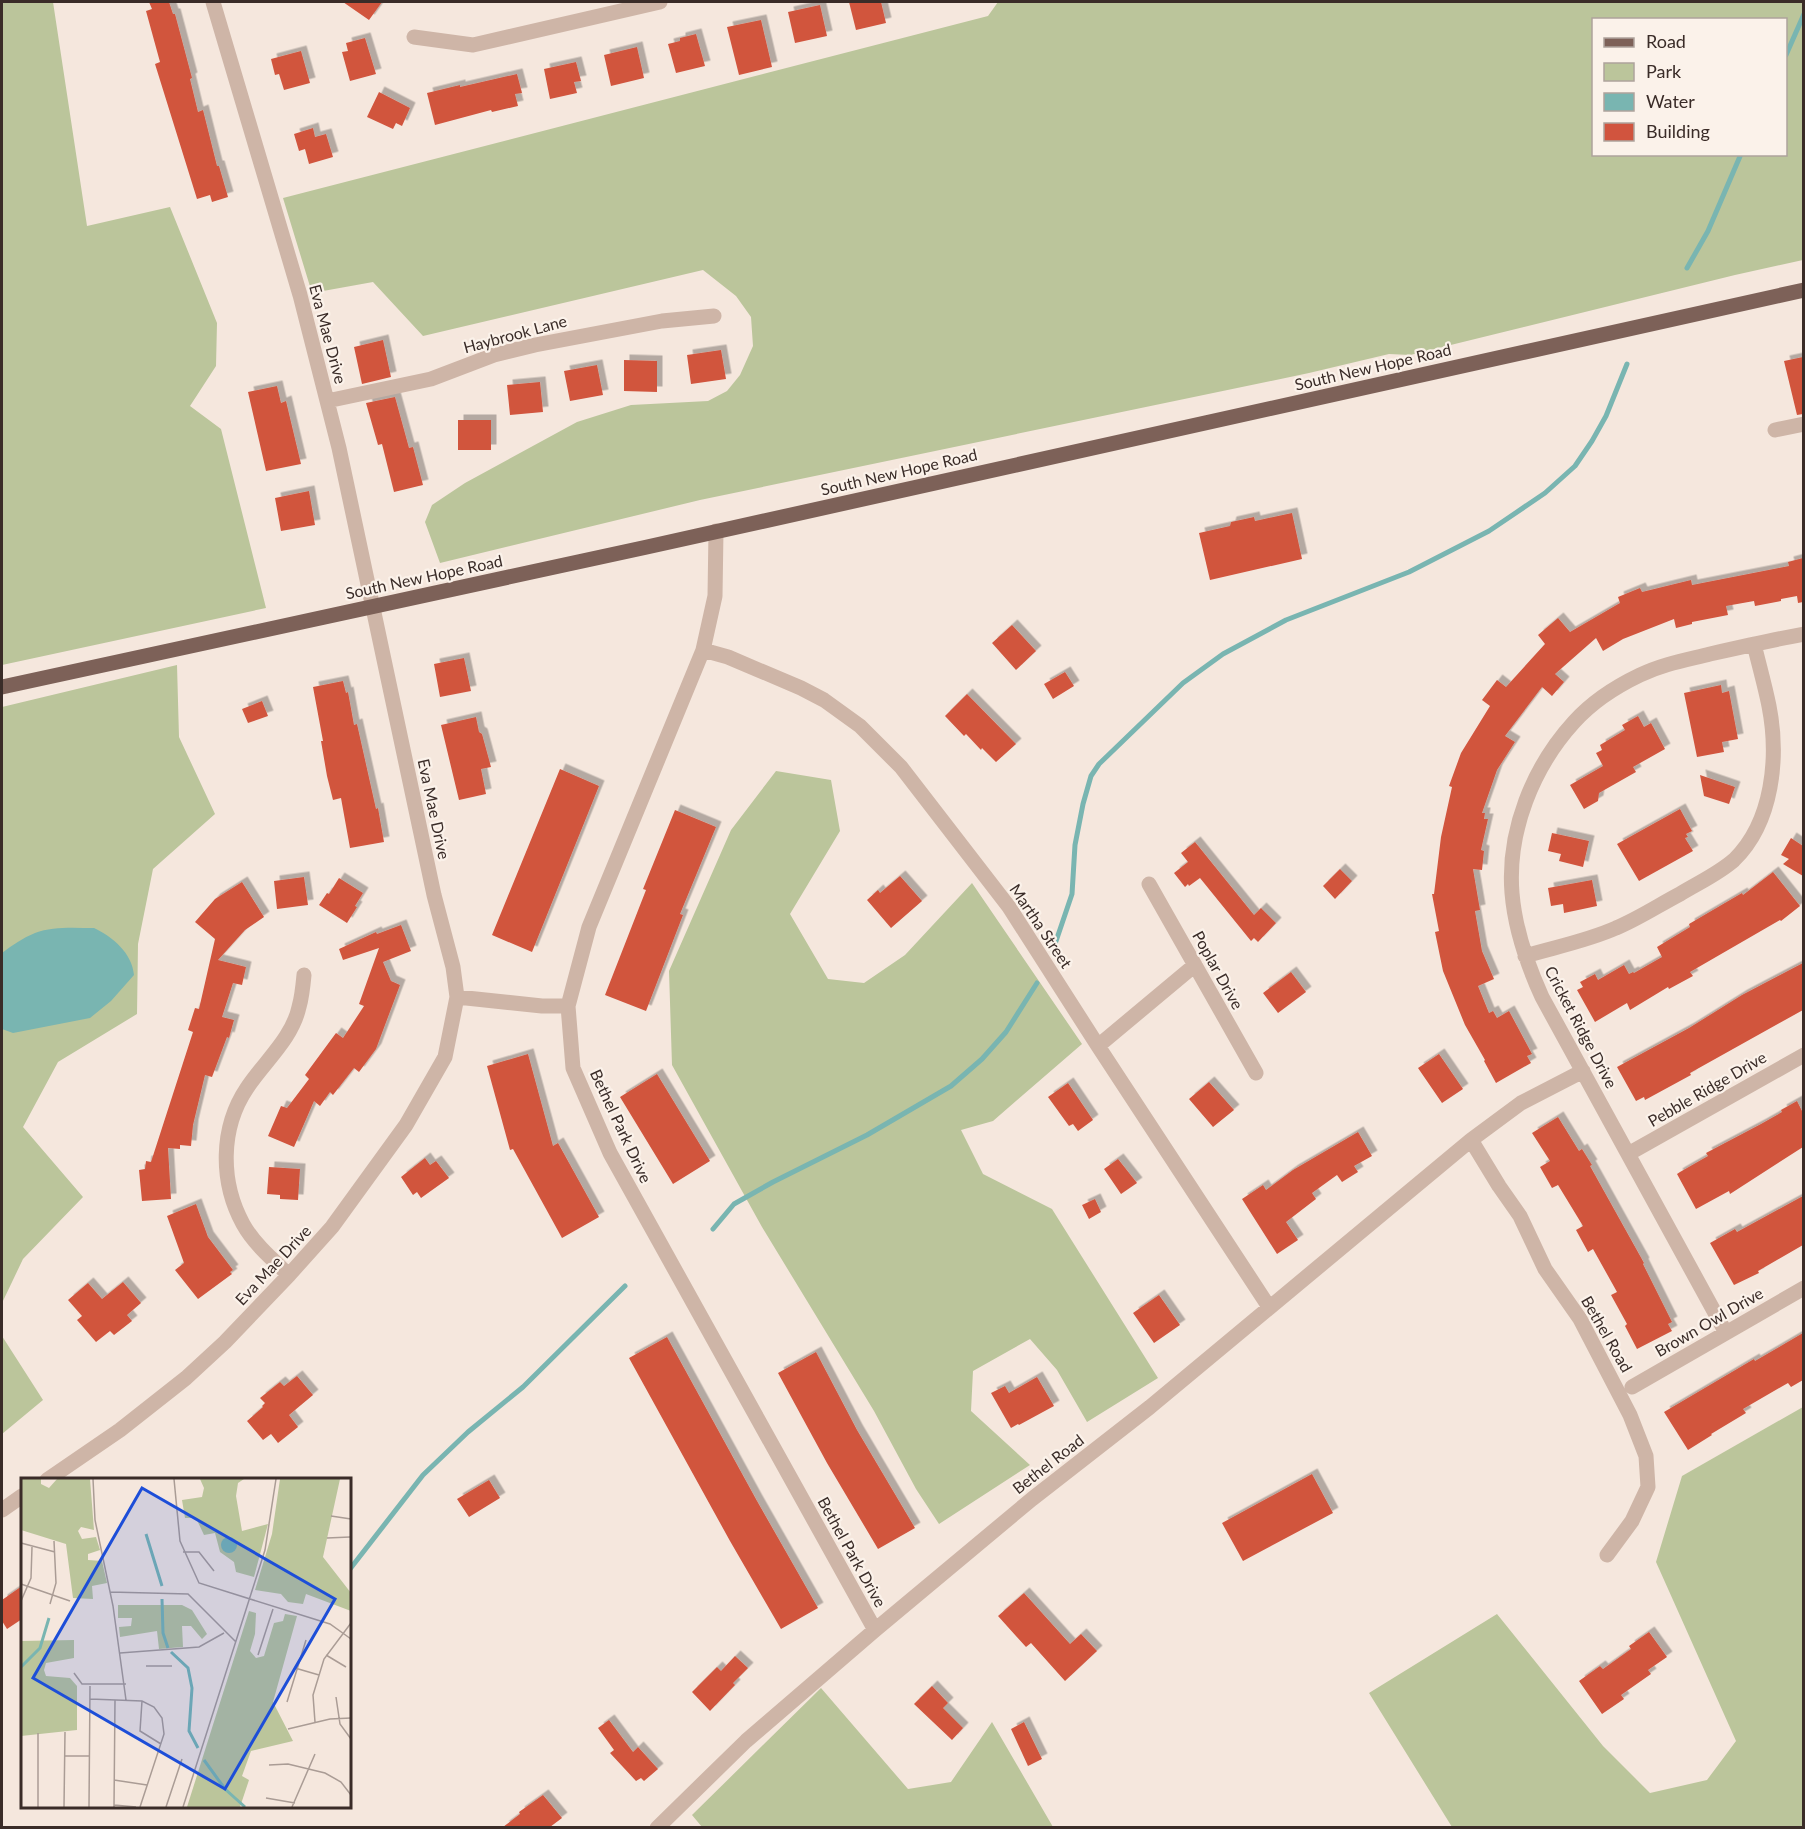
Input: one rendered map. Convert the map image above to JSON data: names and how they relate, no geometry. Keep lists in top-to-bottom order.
{
  "streets": {
    "main road": ["South New Hope Road"],
    "street": [
      "Eva Mae Drive",
      "Haybrook Lane",
      "Martha Street",
      "Poplar Drive",
      "Cricket Ridge Drive",
      "Pebble Ridge Drive",
      "Bethel Park Drive",
      "Brown Owl Drive",
      "Bethel Road"
    ]
  },
  "crossings": [
    ["Eva Mae Drive", "Haybrook Lane"],
    ["Eva Mae Drive", "South New Hope Road"],
    ["South New Hope Road", "Bethel Park Drive"],
    ["Martha Street", "Bethel Park Drive"],
    ["Martha Street", "Bethel Road"],
    ["Cricket Ridge Drive", "Pebble Ridge Drive"],
    ["Cricket Ridge Drive", "Brown Owl Drive"],
    ["Cricket Ridge Drive", "Bethel Road"],
    ["Bethel Park Drive", "Bethel Road"]
  ],
  "legend": [
    "Road",
    "Park",
    "Water",
    "Building"
  ]
}
